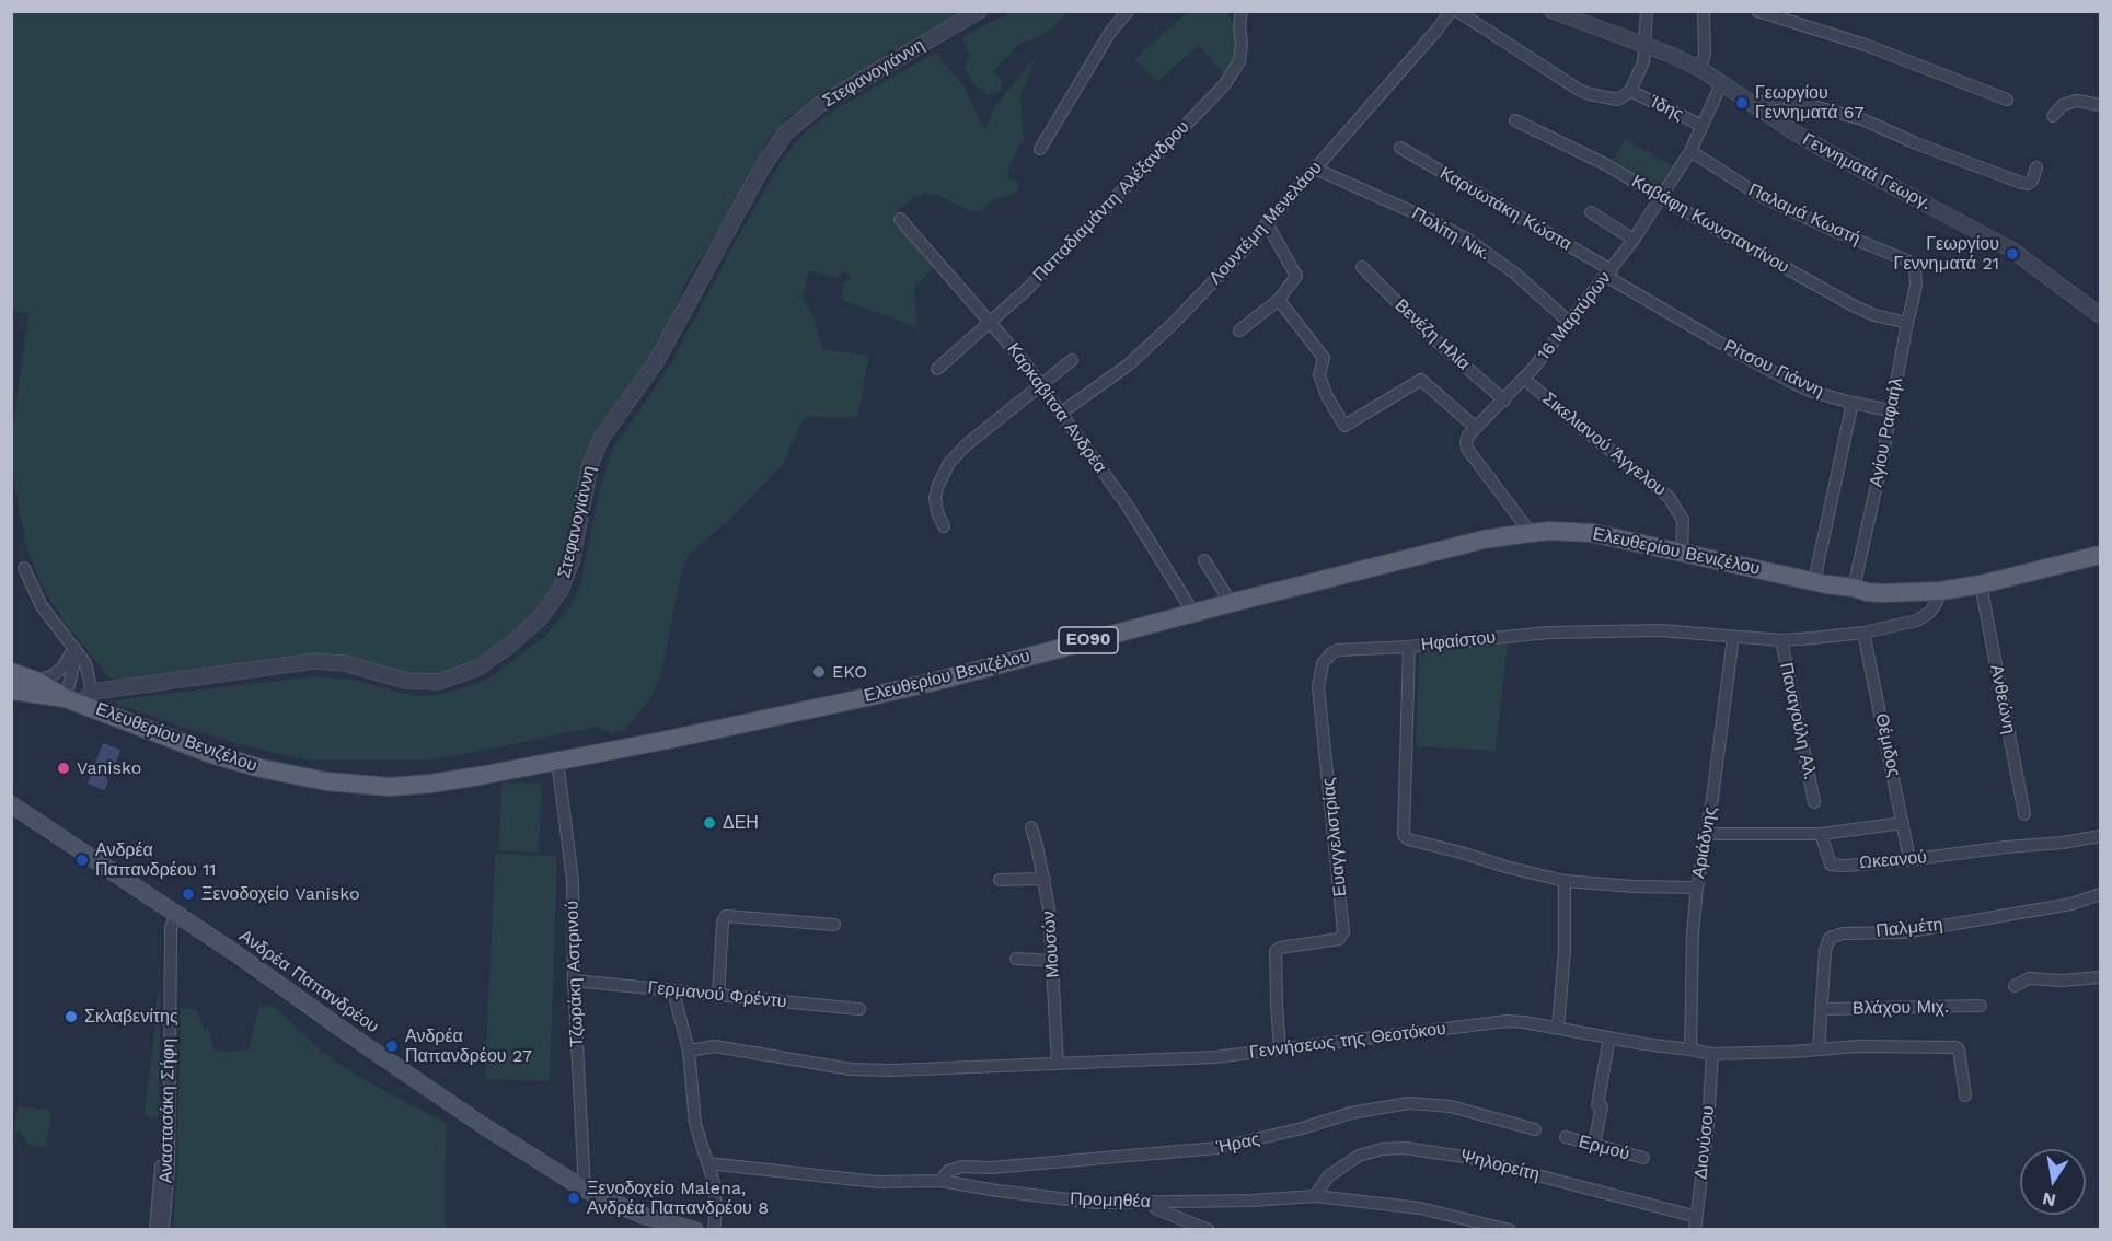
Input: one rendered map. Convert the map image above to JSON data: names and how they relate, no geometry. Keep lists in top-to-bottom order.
{
  "streets": {
    "main road": ["Ελευθερίου Βενιζέλου", "ΕΟ90", "Ανδρέα Παπανδρέου"],
    "street": [
      "Στεφανογιάννη",
      "Ίδης",
      "Γεννηματά Γεωργ.",
      "Παπαδιαμάντη Αλέξανδρου",
      "Καρυωτάκη Κώστα",
      "Παλαμά Κωστή",
      "Λουντέμη Μενελάου",
      "Καβάφη Κωνσταντίνου",
      "Πολίτη Νικ.",
      "16 Μαρτύρων",
      "Βενέζη Ηλία",
      "Ρίτσου Γιάννη",
      "Καρκαβίτσα Ανδρέα",
      "Αγίου Ραφαήλ",
      "Σικελιανού Άγγελου",
      "Ηφαίστου",
      "Ανθεώνη",
      "Παναγούλη Αλ.",
      "Θέμιδος",
      "Ευαγγελιστρίας",
      "Αριάδνης",
      "Ωκεανού",
      "Παλμέτη",
      "Μουσών",
      "Τζωράκη Αστρινού",
      "Γερμανού Φρέντυ",
      "Βλάχου Μιχ.",
      "Γεννήσεως της Θεοτόκου",
      "Αναστασάκη Σήφη",
      "Διονύσου",
      "Ήρας",
      "Ερμού",
      "Ψηλορείτη",
      "Προμηθέα"
    ]
  },
  "crossings": [
    ["Στεφανογιάννη", "Ελευθερίου Βενιζέλου"],
    ["Στεφανογιάννη", "ΕΟ90"],
    ["Ίδης", "16 Μαρτύρων"],
    ["Γεννηματά Γεωργ.", "16 Μαρτύρων"],
    ["Παπαδιαμάντη Αλέξανδρου", "Καρκαβίτσα Ανδρέα"],
    ["Καρυωτάκη Κώστα", "16 Μαρτύρων"],
    ["Καρυωτάκη Κώστα", "Ρίτσου Γιάννη"],
    ["Παλαμά Κωστή", "16 Μαρτύρων"],
    ["Παλαμά Κωστή", "Αγίου Ραφαήλ"],
    ["Λουντέμη Μενελάου", "Πολίτη Νικ."],
    ["Λουντέμη Μενελάου", "Καρκαβίτσα Ανδρέα"],
    ["Καβάφη Κωνσταντίνου", "16 Μαρτύρων"],
    ["Καβάφη Κωνσταντίνου", "Αγίου Ραφαήλ"],
    ["Πολίτη Νικ.", "16 Μαρτύρων"],
    ["16 Μαρτύρων", "Βενέζη Ηλία"],
    ["16 Μαρτύρων", "Ρίτσου Γιάννη"],
    ["16 Μαρτύρων", "Σικελιανού Άγγελου"],
    ["Ρίτσου Γιάννη", "Αγίου Ραφαήλ"],
    ["Καρκαβίτσα Ανδρέα", "Ελευθερίου Βενιζέλου"],
    ["Αγίου Ραφαήλ", "Ελευθερίου Βενιζέλου"],
    ["Σικελιανού Άγγελου", "Ελευθερίου Βενιζέλου"],
    ["Ελευθερίου Βενιζέλου", "ΕΟ90"],
    ["Ελευθερίου Βενιζέλου", "Ηφαίστου"],
    ["Ελευθερίου Βενιζέλου", "Ανθεώνη"],
    ["Ελευθερίου Βενιζέλου", "Τζωράκη Αστρινού"],
    ["Ηφαίστου", "Παναγούλη Αλ."],
    ["Ηφαίστου", "Θέμιδος"],
    ["Ηφαίστου", "Ευαγγελιστρίας"],
    ["Ηφαίστου", "Αριάδνης"],
    ["Θέμιδος", "Ωκεανού"],
    ["Ευαγγελιστρίας", "Γεννήσεως της Θεοτόκου"],
    ["Αριάδνης", "Γεννήσεως της Θεοτόκου"],
    ["Παλμέτη", "Βλάχου Μιχ."],
    ["Παλμέτη", "Γεννήσεως της Θεοτόκου"],
    ["Μουσών", "Γεννήσεως της Θεοτόκου"],
    ["Τζωράκη Αστρινού", "Ανδρέα Παπανδρέου"],
    ["Τζωράκη Αστρινού", "Γερμανού Φρέντυ"],
    ["Ανδρέα Παπανδρέου", "Αναστασάκη Σήφη"],
    ["Γεννήσεως της Θεοτόκου", "Διονύσου"],
    ["Διονύσου", "Ψηλορείτη"],
    ["Ήρας", "Προμηθέα"],
    ["Ψηλορείτη", "Προμηθέα"]
  ],
  "places": [
    "Γεωργίου Γεννηματά 67",
    "Γεωργίου Γεννηματά 21",
    "EKO",
    "Vanisko",
    "ΔΕΗ",
    "Ανδρέα Παπανδρέου 11",
    "Ξενοδοχείο Vanisko",
    "Σκλαβενίτης",
    "Ανδρέα Παπανδρέου 27",
    "Ξενοδοχείο Malena, Ανδρέα Παπανδρέου 8"
  ],
  "north": "bottom"
}
